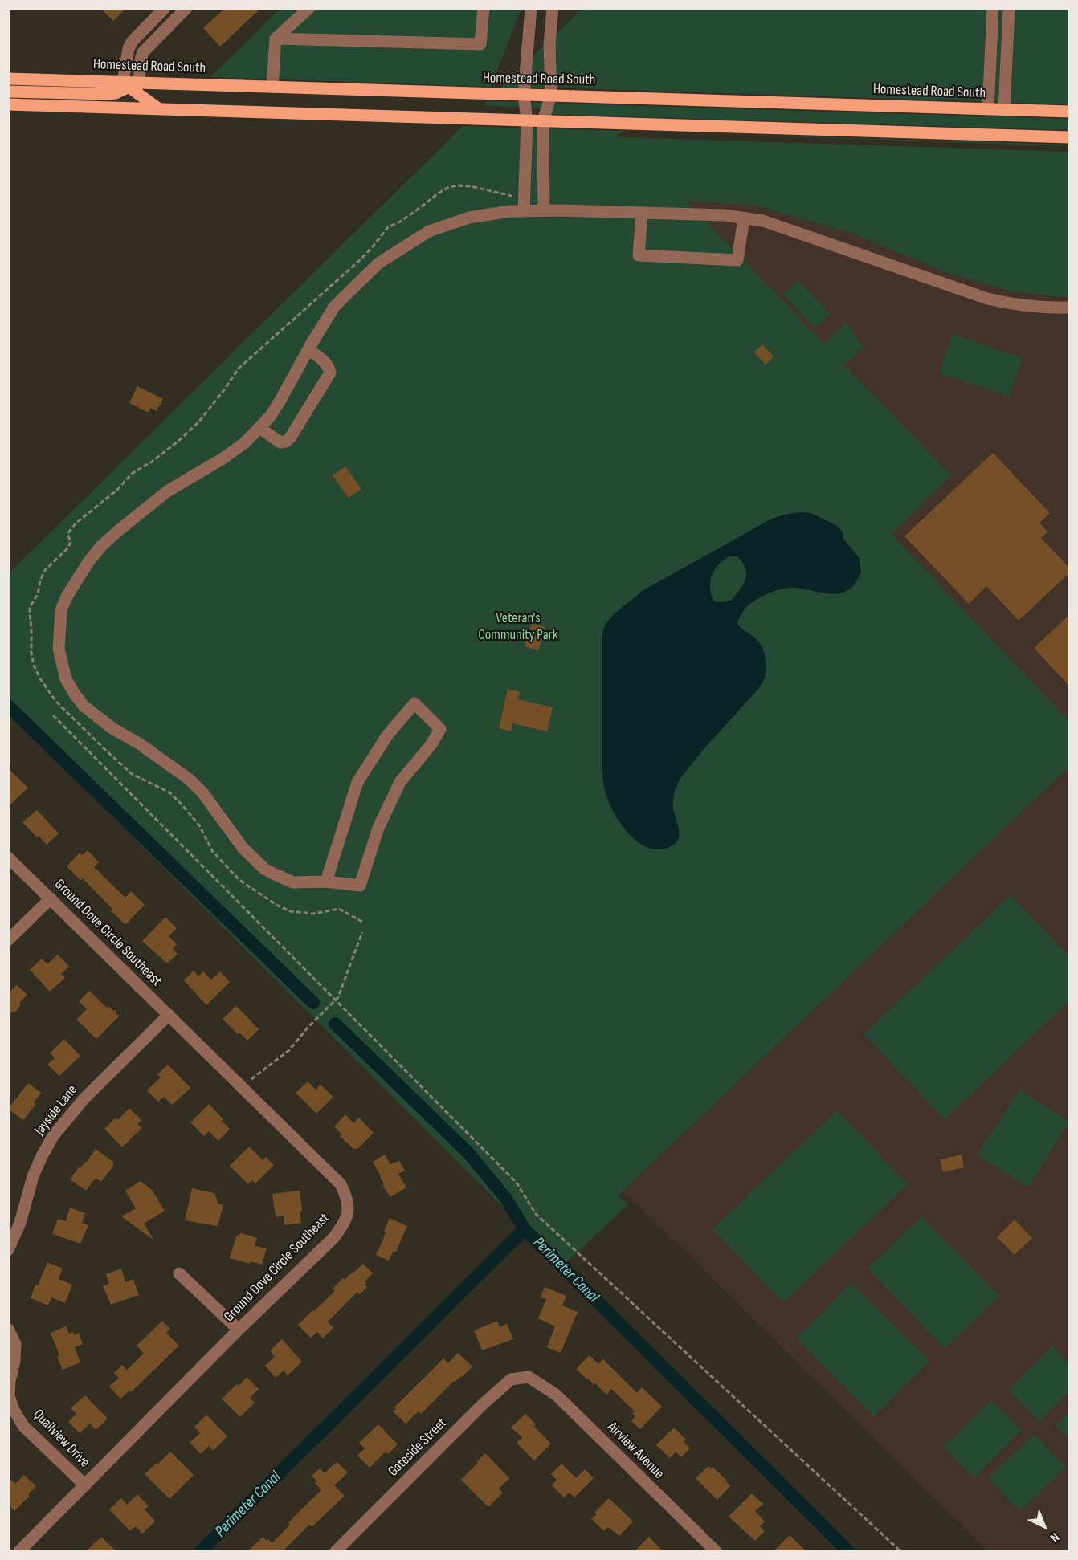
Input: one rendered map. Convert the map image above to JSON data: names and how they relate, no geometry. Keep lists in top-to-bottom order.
{
  "streets": {
    "main road": ["Homestead Road South"],
    "street": [
      "Ground Dove Circle Southeast",
      "Jayside Lane",
      "Quailview Drive",
      "Gateside Street",
      "Airview Avenue"
    ]
  },
  "crossings": [
    ["Ground Dove Circle Southeast", "Jayside Lane"],
    ["Ground Dove Circle Southeast", "Quailview Drive"],
    ["Gateside Street", "Airview Avenue"]
  ],
  "water": ["Perimeter Canal"],
  "parks": ["Veteran's Community Park"],
  "north": "bottom right"
}
